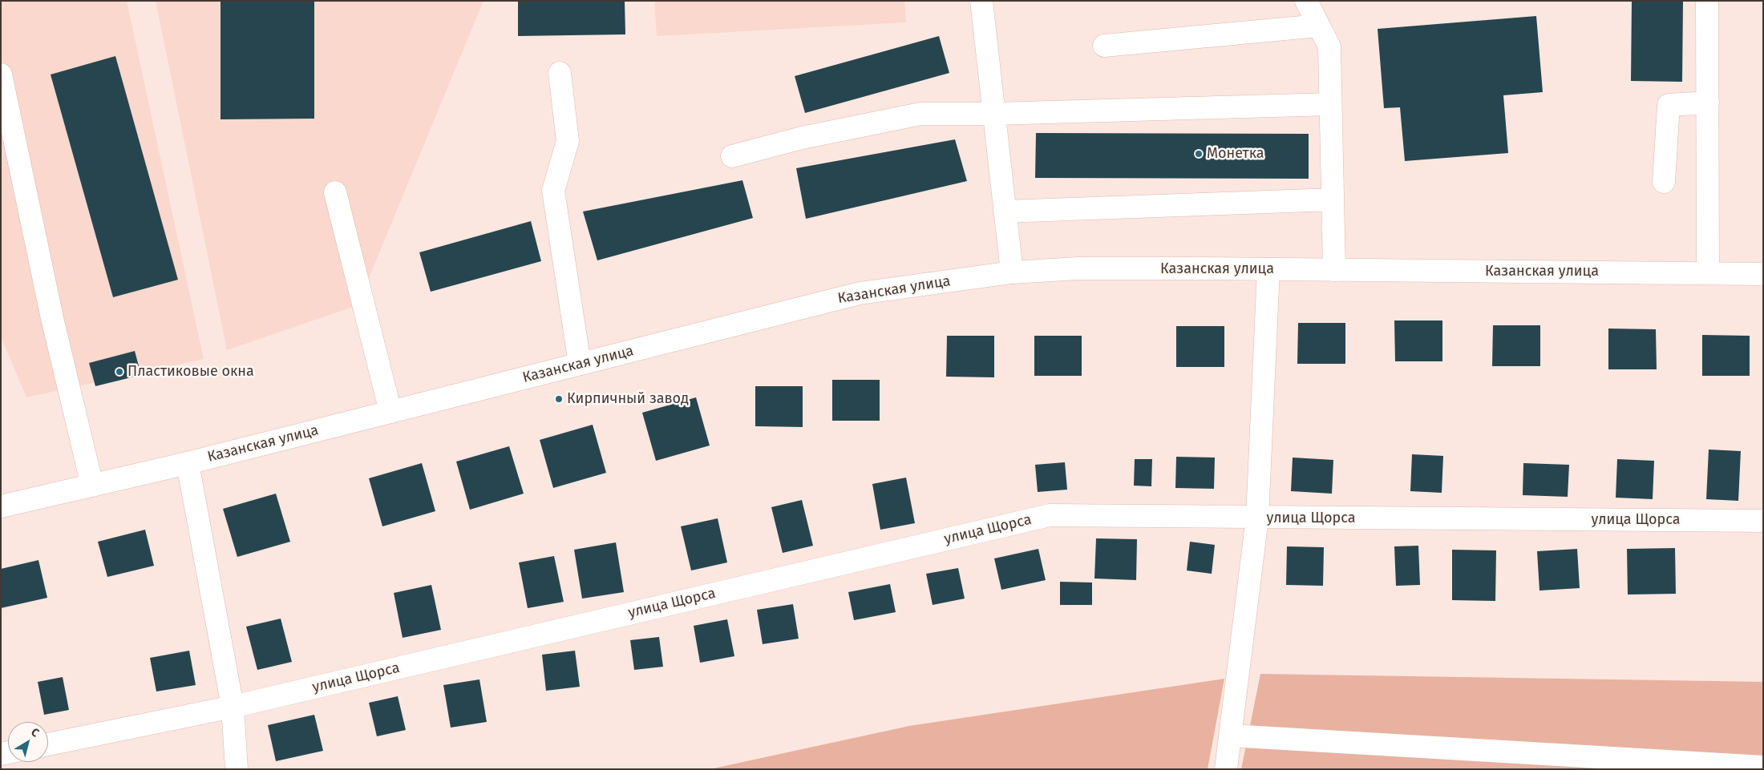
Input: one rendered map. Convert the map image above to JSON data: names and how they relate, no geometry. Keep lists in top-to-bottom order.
{
  "streets": {
    "street": ["Казанская улица", "улица Щорса"]
  },
  "places": ["Монетка", "Пластиковые окна", "Кирпичный завод"],
  "north": "top right"
}
